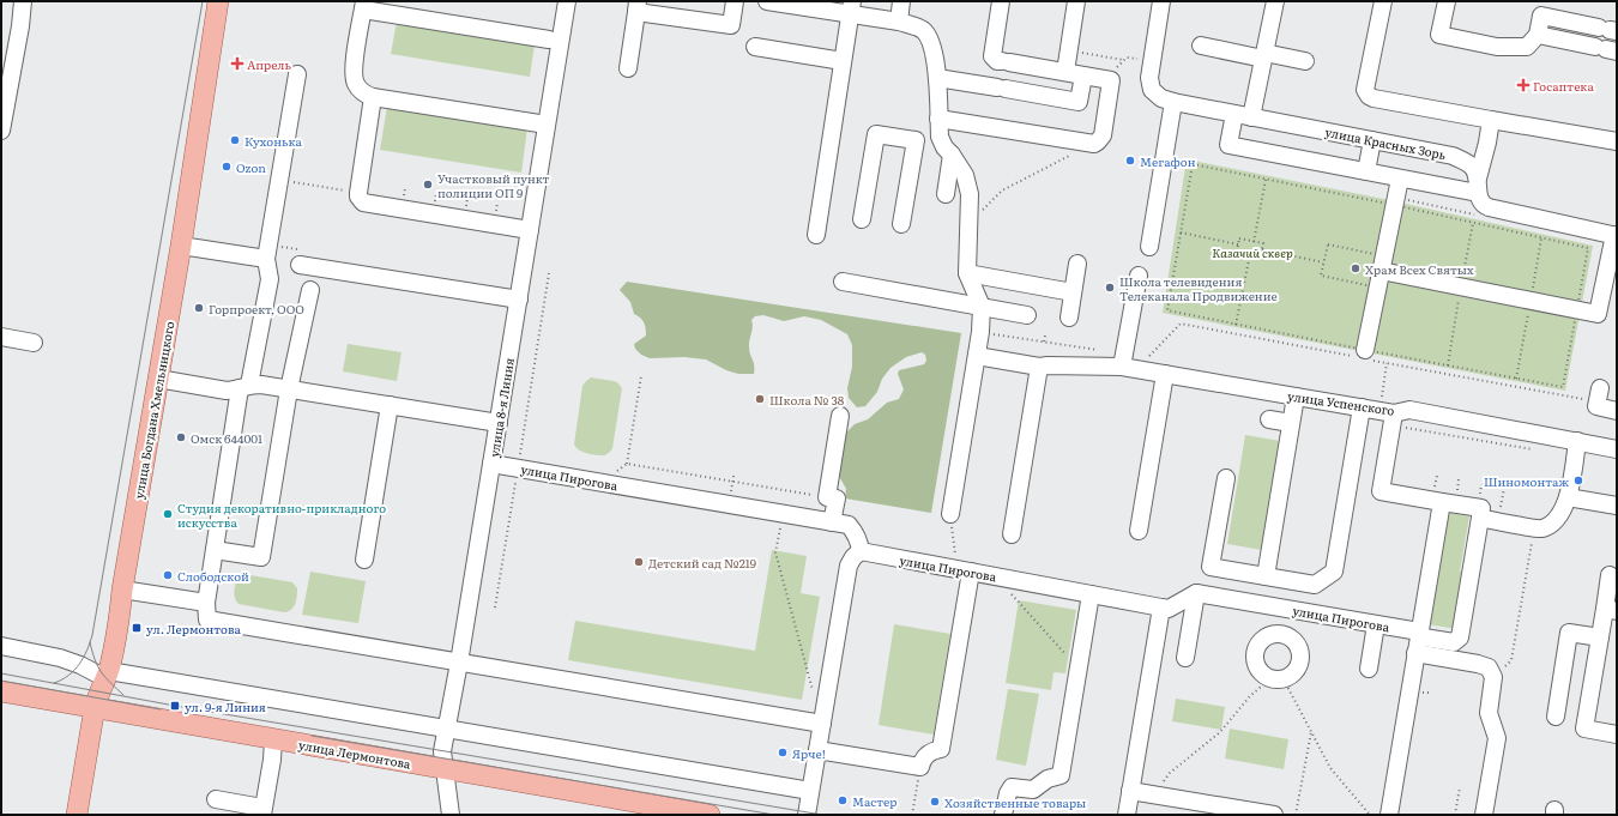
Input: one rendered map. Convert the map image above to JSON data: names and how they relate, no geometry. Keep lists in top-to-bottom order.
{
  "streets": {
    "main road": ["улица Богдана Хмельницкого", "улица Лермонтова"],
    "street": [
      "улица Красных Зорь",
      "улица Успенского",
      "улица 8-я Линия",
      "улица Пирогова"
    ]
  },
  "crossings": [
    ["улица 8-я Линия", "улица Пирогова"],
    ["улица 8-я Линия", "улица Лермонтова"],
    ["улица Богдана Хмельницкого", "улица Лермонтова"]
  ],
  "parks": ["Казачий сквер"],
  "places": {
    "health": ["Апрель", "Госаптека"],
    "other": [
      "Кухонька",
      "Мегафон",
      "Ozon",
      "Участковый пункт полиции ОП 9",
      "Храм Всех Святых",
      "Школа телевидения Телеканала Продвижение",
      "Горпроект, ООО",
      "Школа № 38",
      "Омск 644001",
      "Шиномонтаж",
      "Студия декоративно-прикладного искусства",
      "Детский сад №219",
      "Слободской",
      "Ярче!",
      "Мастер",
      "Хозяйственные товары"
    ],
    "transit": ["ул. Лермонтова", "ул. 9-я Линия"]
  }
}
